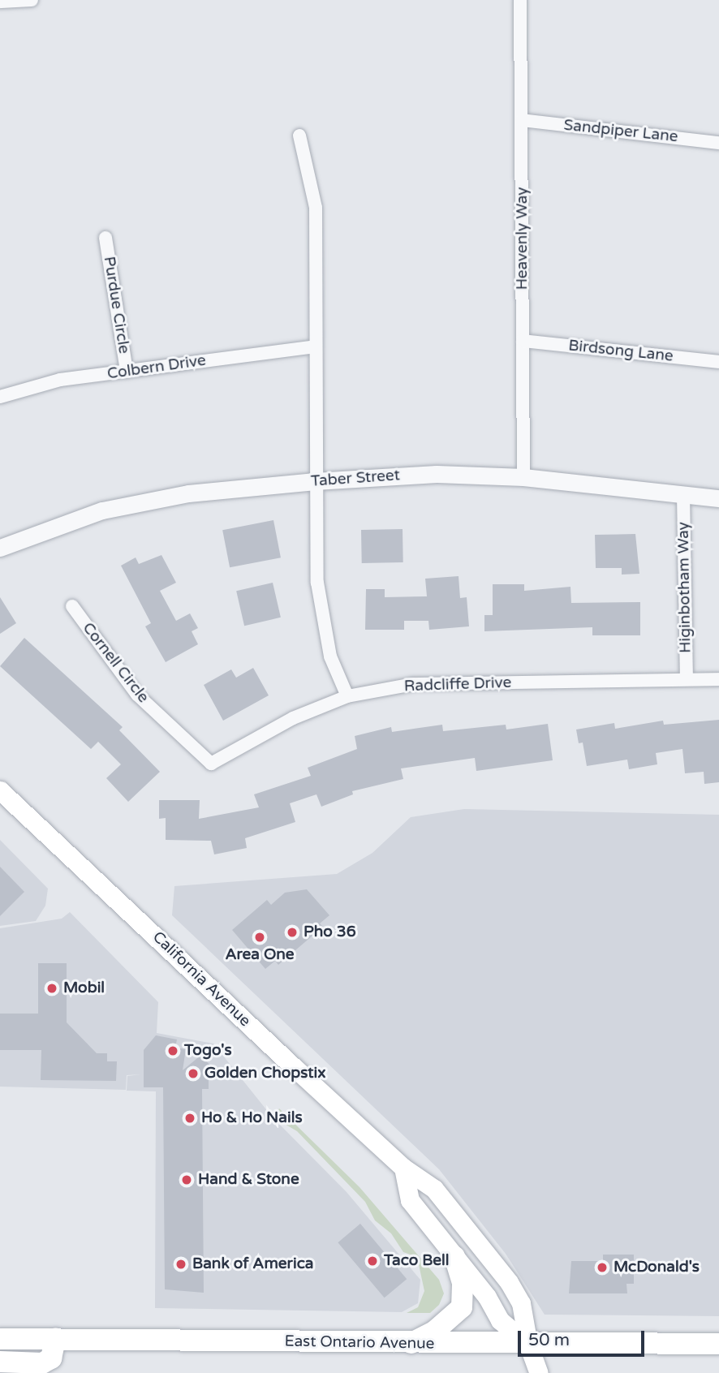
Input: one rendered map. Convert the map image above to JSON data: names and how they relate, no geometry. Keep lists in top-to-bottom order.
{
  "streets": {
    "main road": ["California Avenue", "East Ontario Avenue"],
    "street": [
      "Sandpiper Lane",
      "Heavenly Way",
      "Purdue Circle",
      "Birdsong Lane",
      "Colbern Drive",
      "Taber Street",
      "Higinbotham Way",
      "Cornell Circle",
      "Radcliffe Drive"
    ]
  },
  "crossings": [
    ["Sandpiper Lane", "Heavenly Way"],
    ["Heavenly Way", "Birdsong Lane"],
    ["Heavenly Way", "Taber Street"],
    ["Purdue Circle", "Colbern Drive"],
    ["Taber Street", "Higinbotham Way"],
    ["Higinbotham Way", "Radcliffe Drive"],
    ["Cornell Circle", "Radcliffe Drive"],
    ["California Avenue", "East Ontario Avenue"]
  ],
  "places": [
    "Pho 36",
    "Area One",
    "Mobil",
    "Togo's",
    "Golden Chopstix",
    "Ho & Ho Nails",
    "Hand & Stone",
    "Taco Bell",
    "Bank of America",
    "McDonald's"
  ],
  "scale_bar": "50 m"
}
